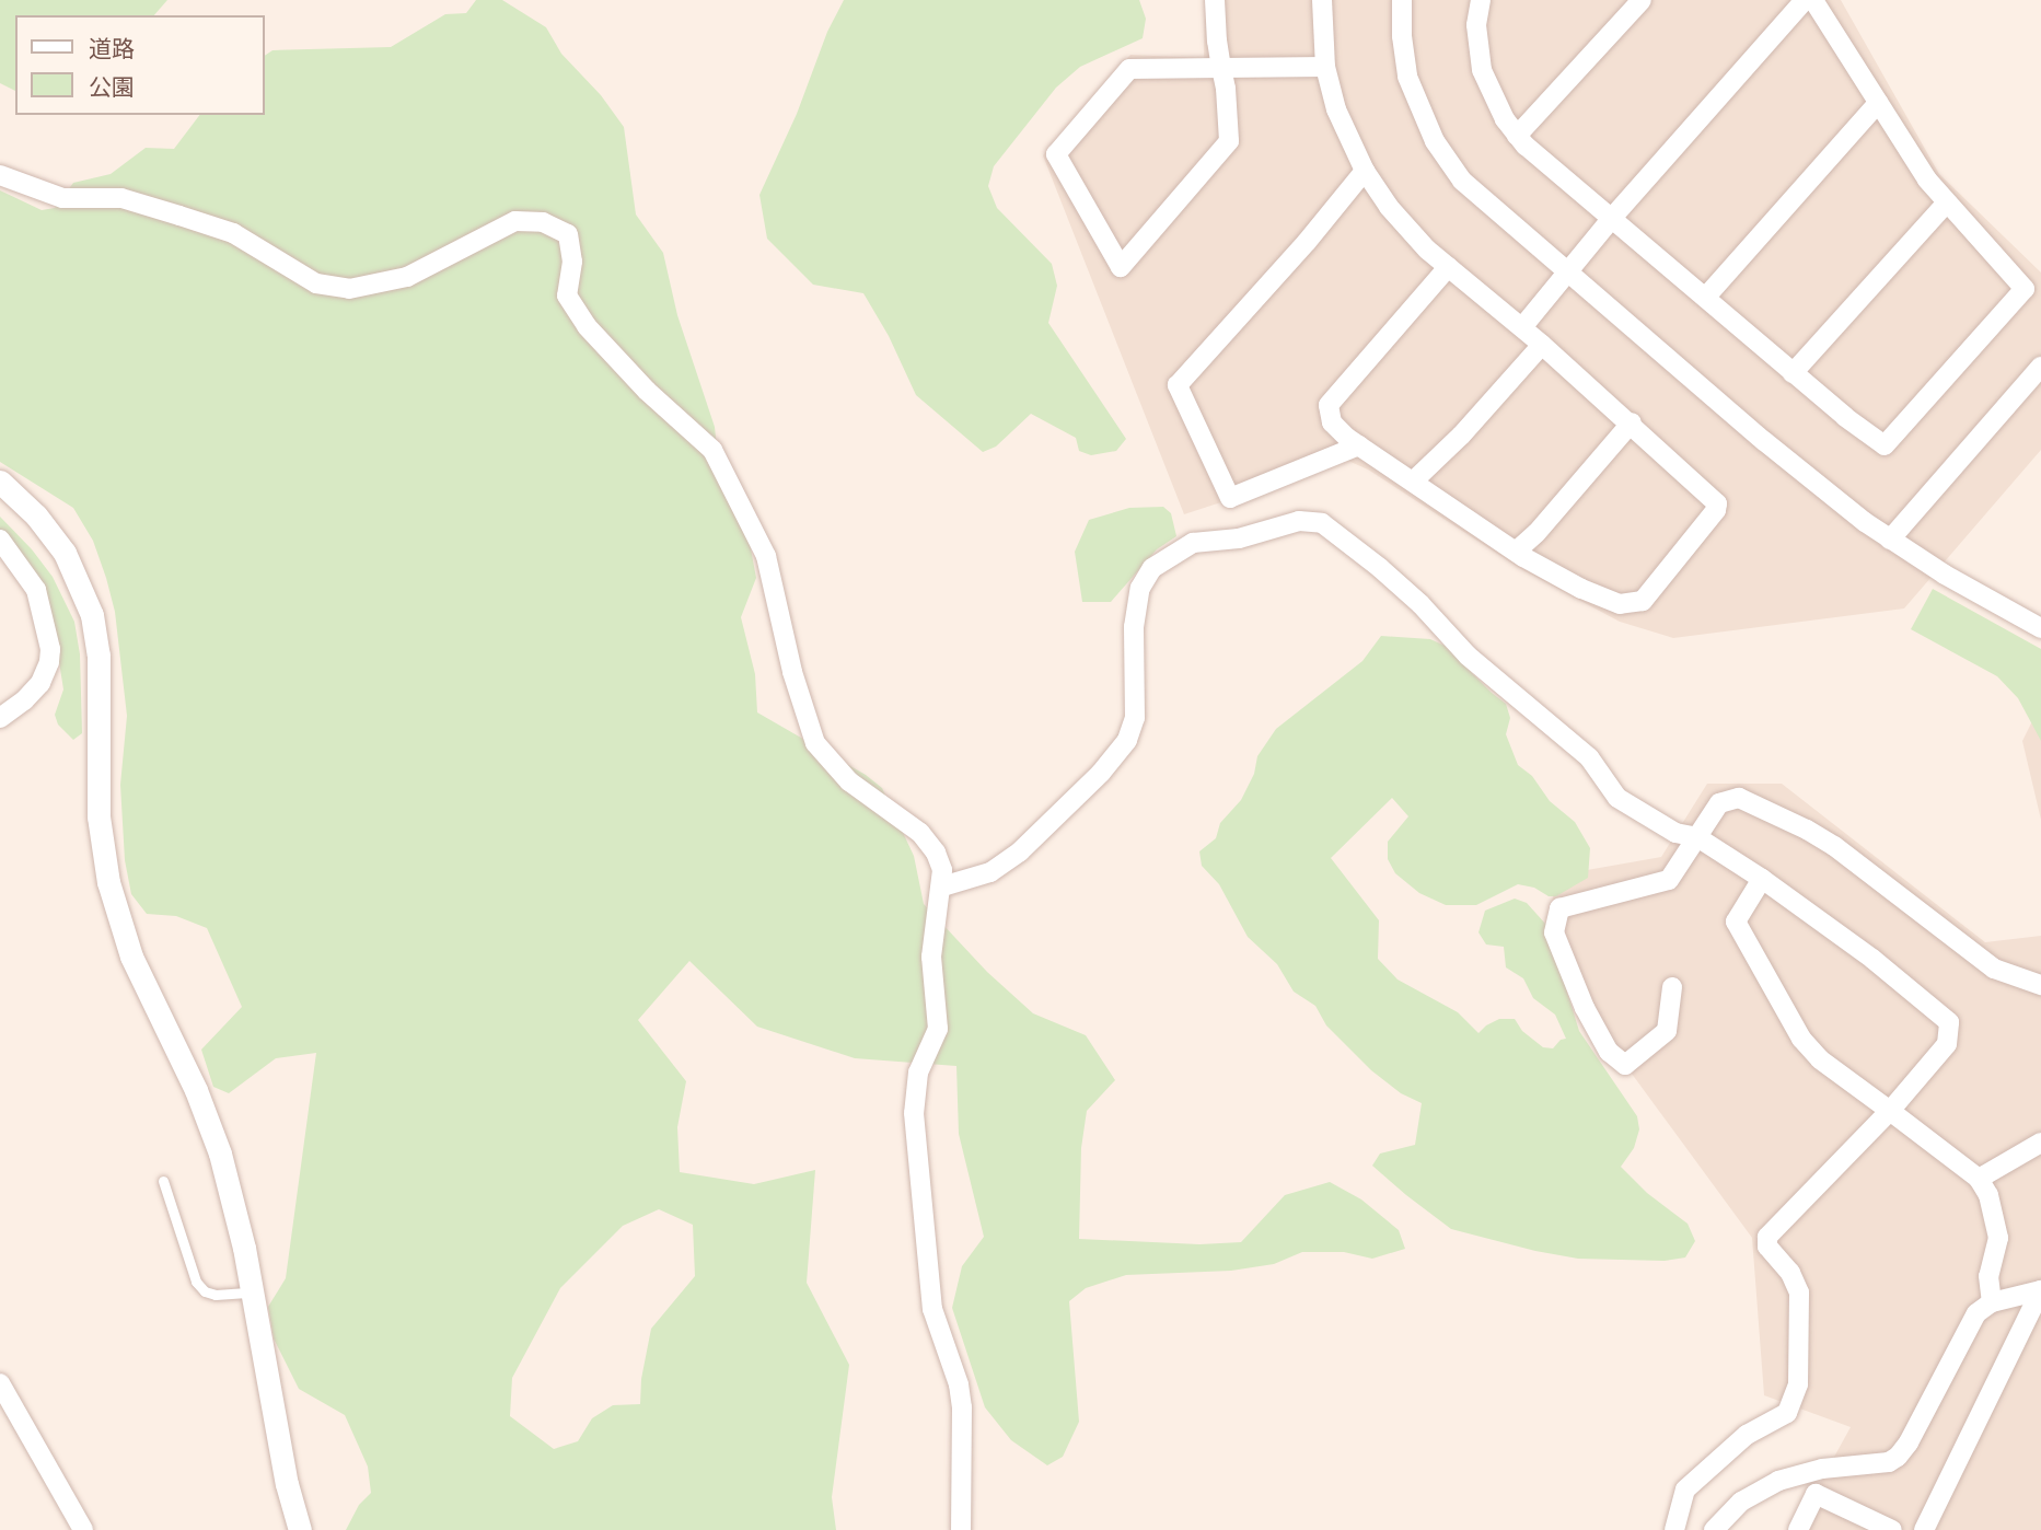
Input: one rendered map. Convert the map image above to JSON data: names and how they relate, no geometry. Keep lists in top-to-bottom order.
{
  "legend": ["道路", "公園"]
}
